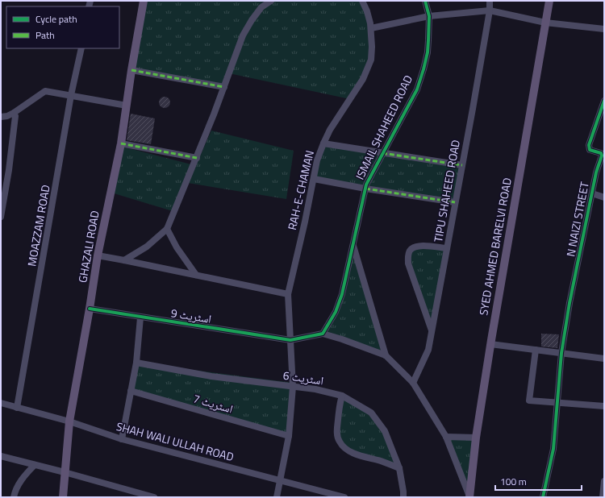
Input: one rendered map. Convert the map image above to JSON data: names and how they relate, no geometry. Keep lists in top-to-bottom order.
{
  "streets": {
    "main road": ["GHAZALI ROAD", "SYED AHMED BARELVI ROAD"],
    "street": [
      "ISMAIL SHAHEED ROAD",
      "RAH-E-CHAMAN",
      "TIPU SHAHEED ROAD",
      "N NAIZI STREET",
      "MOAZZAM ROAD",
      "اسٹریٹ 9",
      "اسٹریٹ 6",
      "اسٹریٹ 7",
      "SHAH WALI ULLAH ROAD"
    ]
  },
  "crossings": [
    ["RAH-E-CHAMAN", "اسٹریٹ 9"],
    ["RAH-E-CHAMAN", "اسٹریٹ 6"],
    ["RAH-E-CHAMAN", "اسٹریٹ 7"],
    ["RAH-E-CHAMAN", "SHAH WALI ULLAH ROAD"],
    ["MOAZZAM ROAD", "SHAH WALI ULLAH ROAD"],
    ["GHAZALI ROAD", "اسٹریٹ 9"],
    ["GHAZALI ROAD", "SHAH WALI ULLAH ROAD"]
  ],
  "legend": ["Cycle path", "Path"],
  "scale_bar": "100 m"
}
